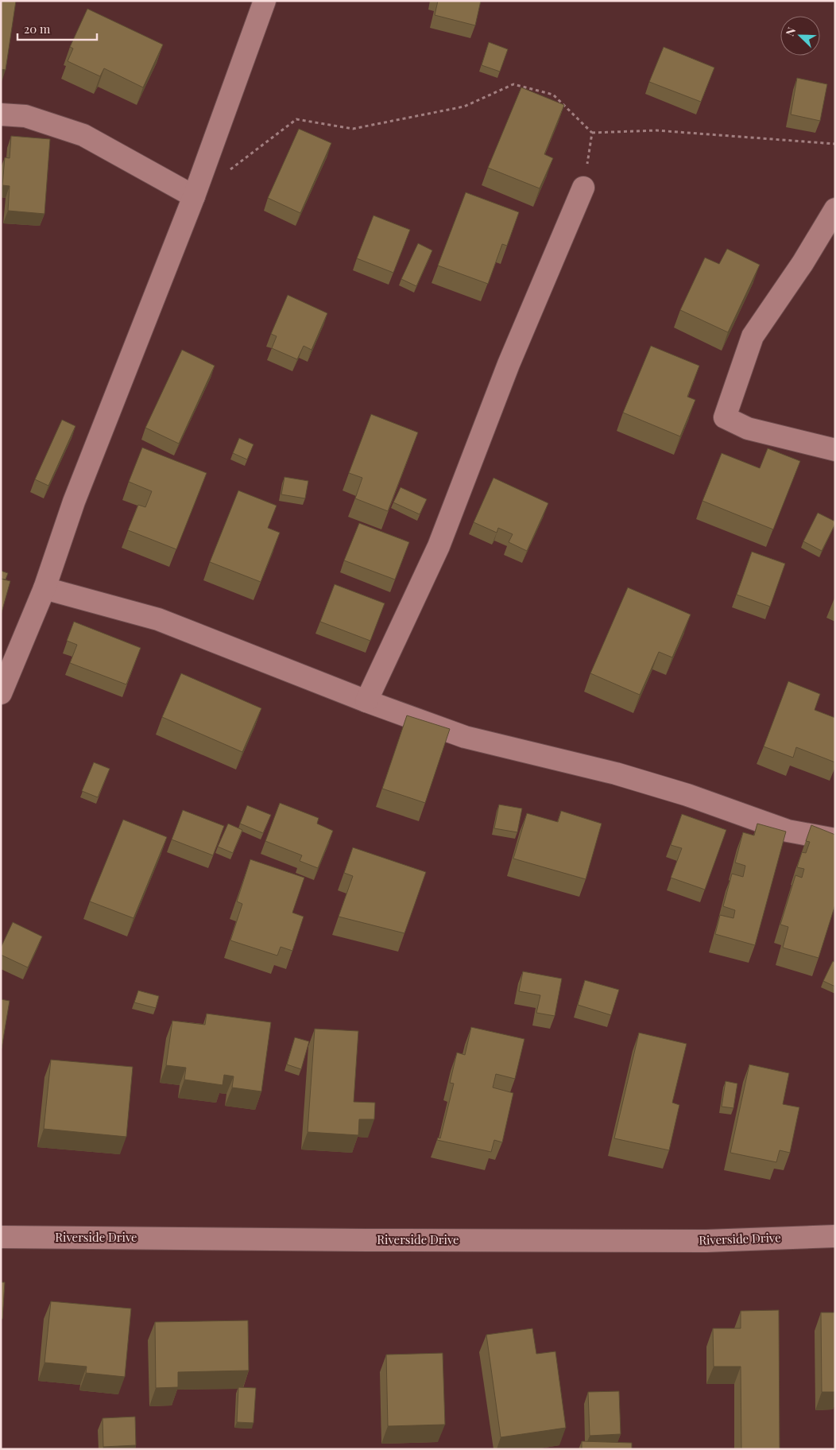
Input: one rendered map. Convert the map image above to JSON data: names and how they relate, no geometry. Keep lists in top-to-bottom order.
{
  "streets": {
    "street": ["Riverside Drive"]
  },
  "scale_bar": "20 m",
  "north": "top left"
}
